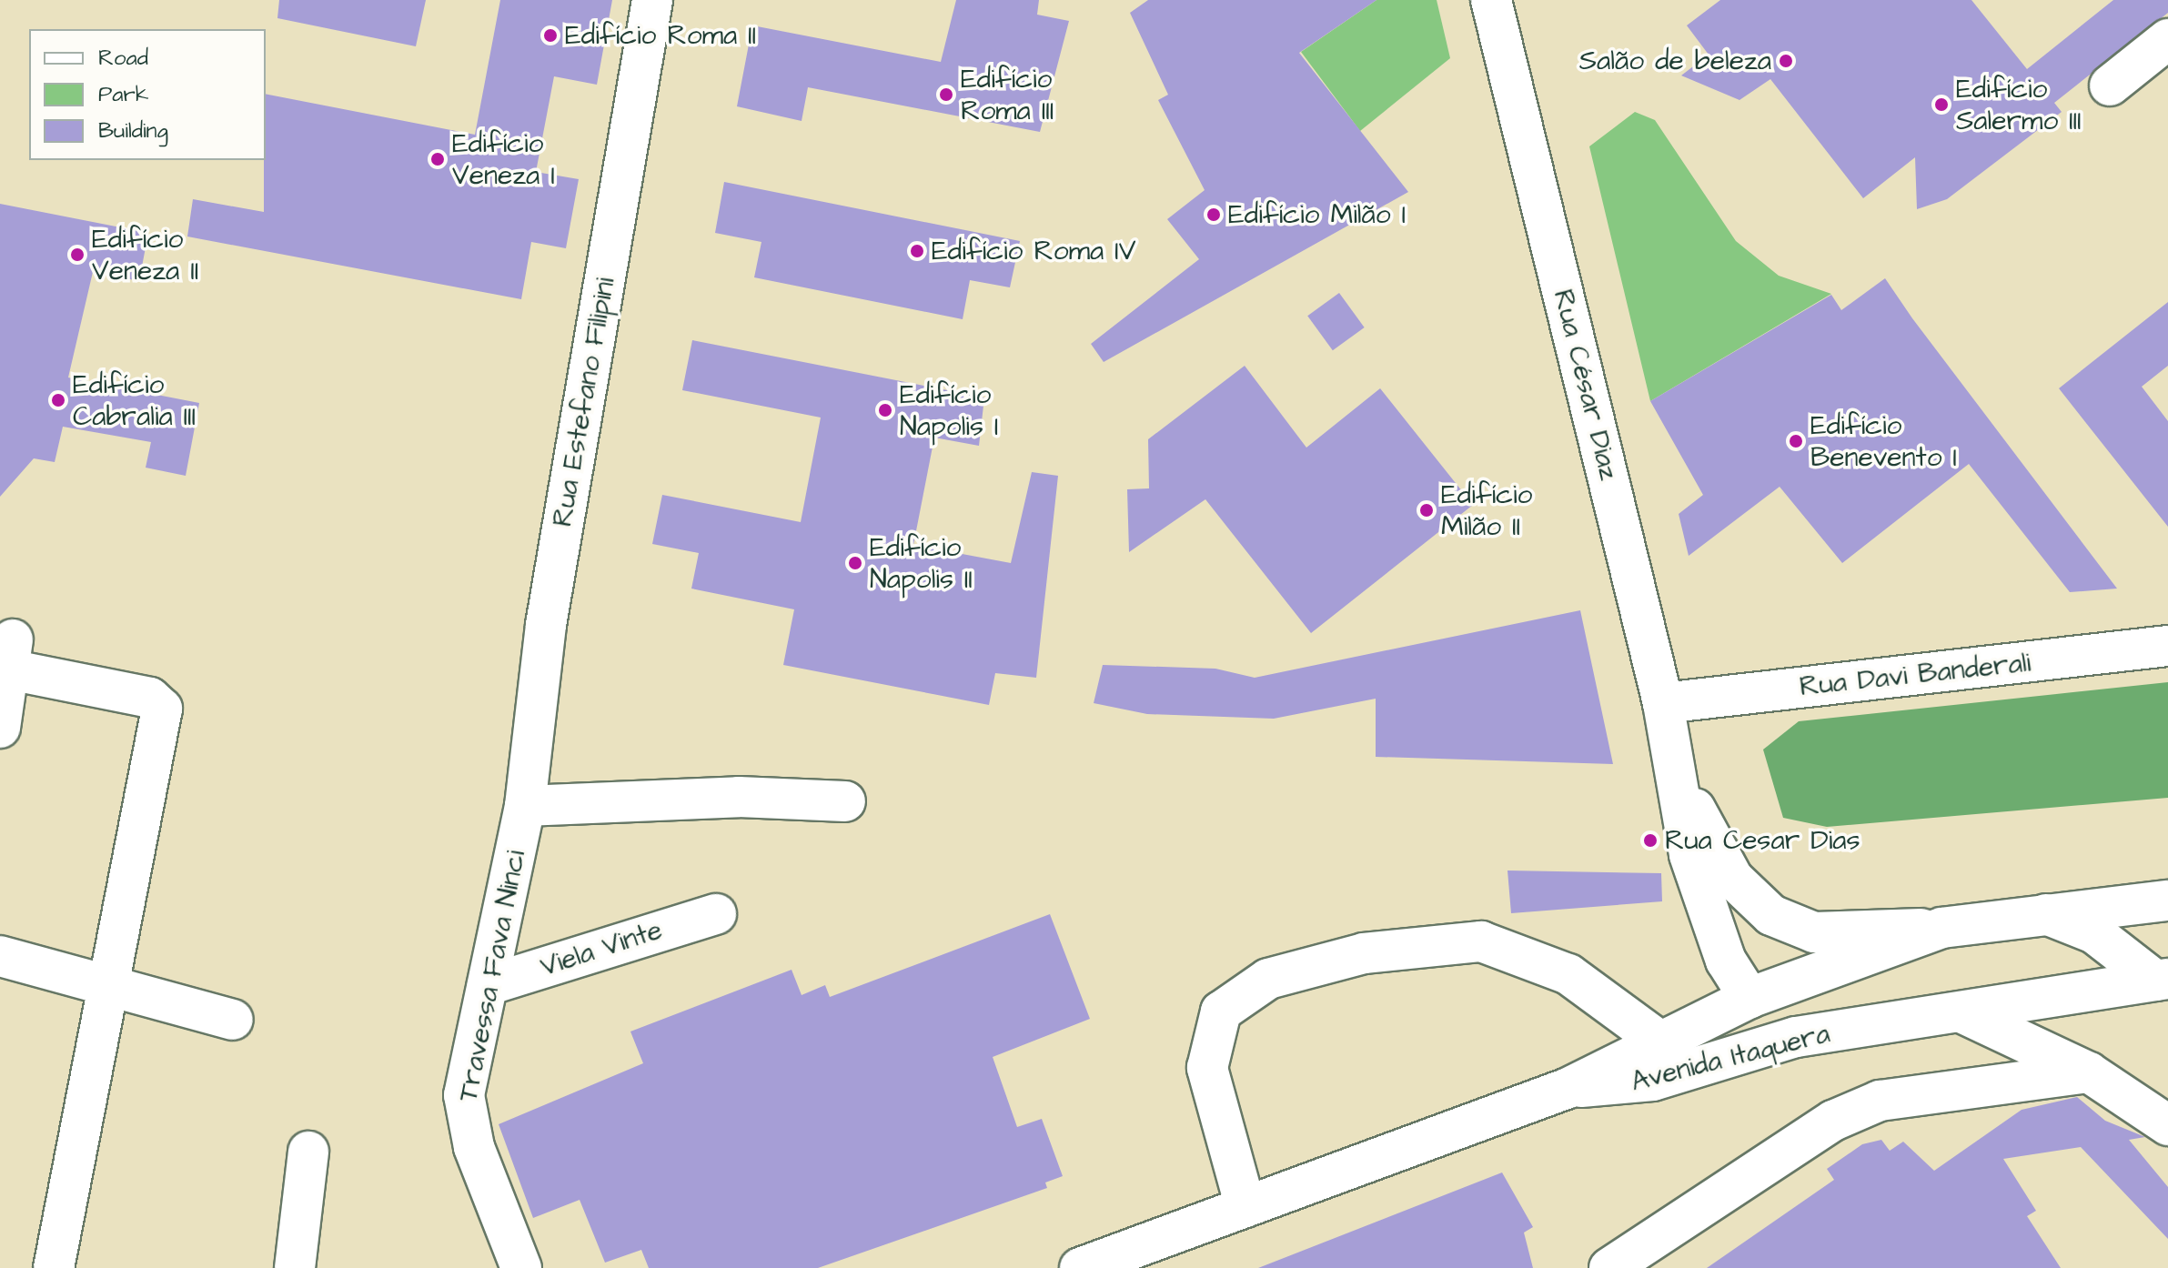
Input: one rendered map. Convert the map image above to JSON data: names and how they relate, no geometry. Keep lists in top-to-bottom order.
{
  "streets": {
    "street": [
      "Rua César Diaz",
      "Rua Estefano Filipini",
      "Rua Davi Banderali",
      "Viela Vinte",
      "Travessa Fava Ninci",
      "Avenida Itaquera"
    ]
  },
  "crossings": [
    ["Rua César Diaz", "Rua Davi Banderali"],
    ["Rua César Diaz", "Avenida Itaquera"],
    ["Rua Estefano Filipini", "Travessa Fava Ninci"],
    ["Viela Vinte", "Travessa Fava Ninci"]
  ],
  "places": [
    "Edifício Roma II",
    "Salão de beleza",
    "Edifício Roma III",
    "Edifício Salermo III",
    "Edifício Veneza I",
    "Edifício Milão I",
    "Edifício Roma IV",
    "Edifício Veneza II",
    "Edifício Cabralia III",
    "Edifício Napolis I",
    "Edifício Benevento I",
    "Edifício Milão II",
    "Edifício Napolis II",
    "Rua Cesar Dias"
  ],
  "legend": ["Road", "Park", "Building"]
}
